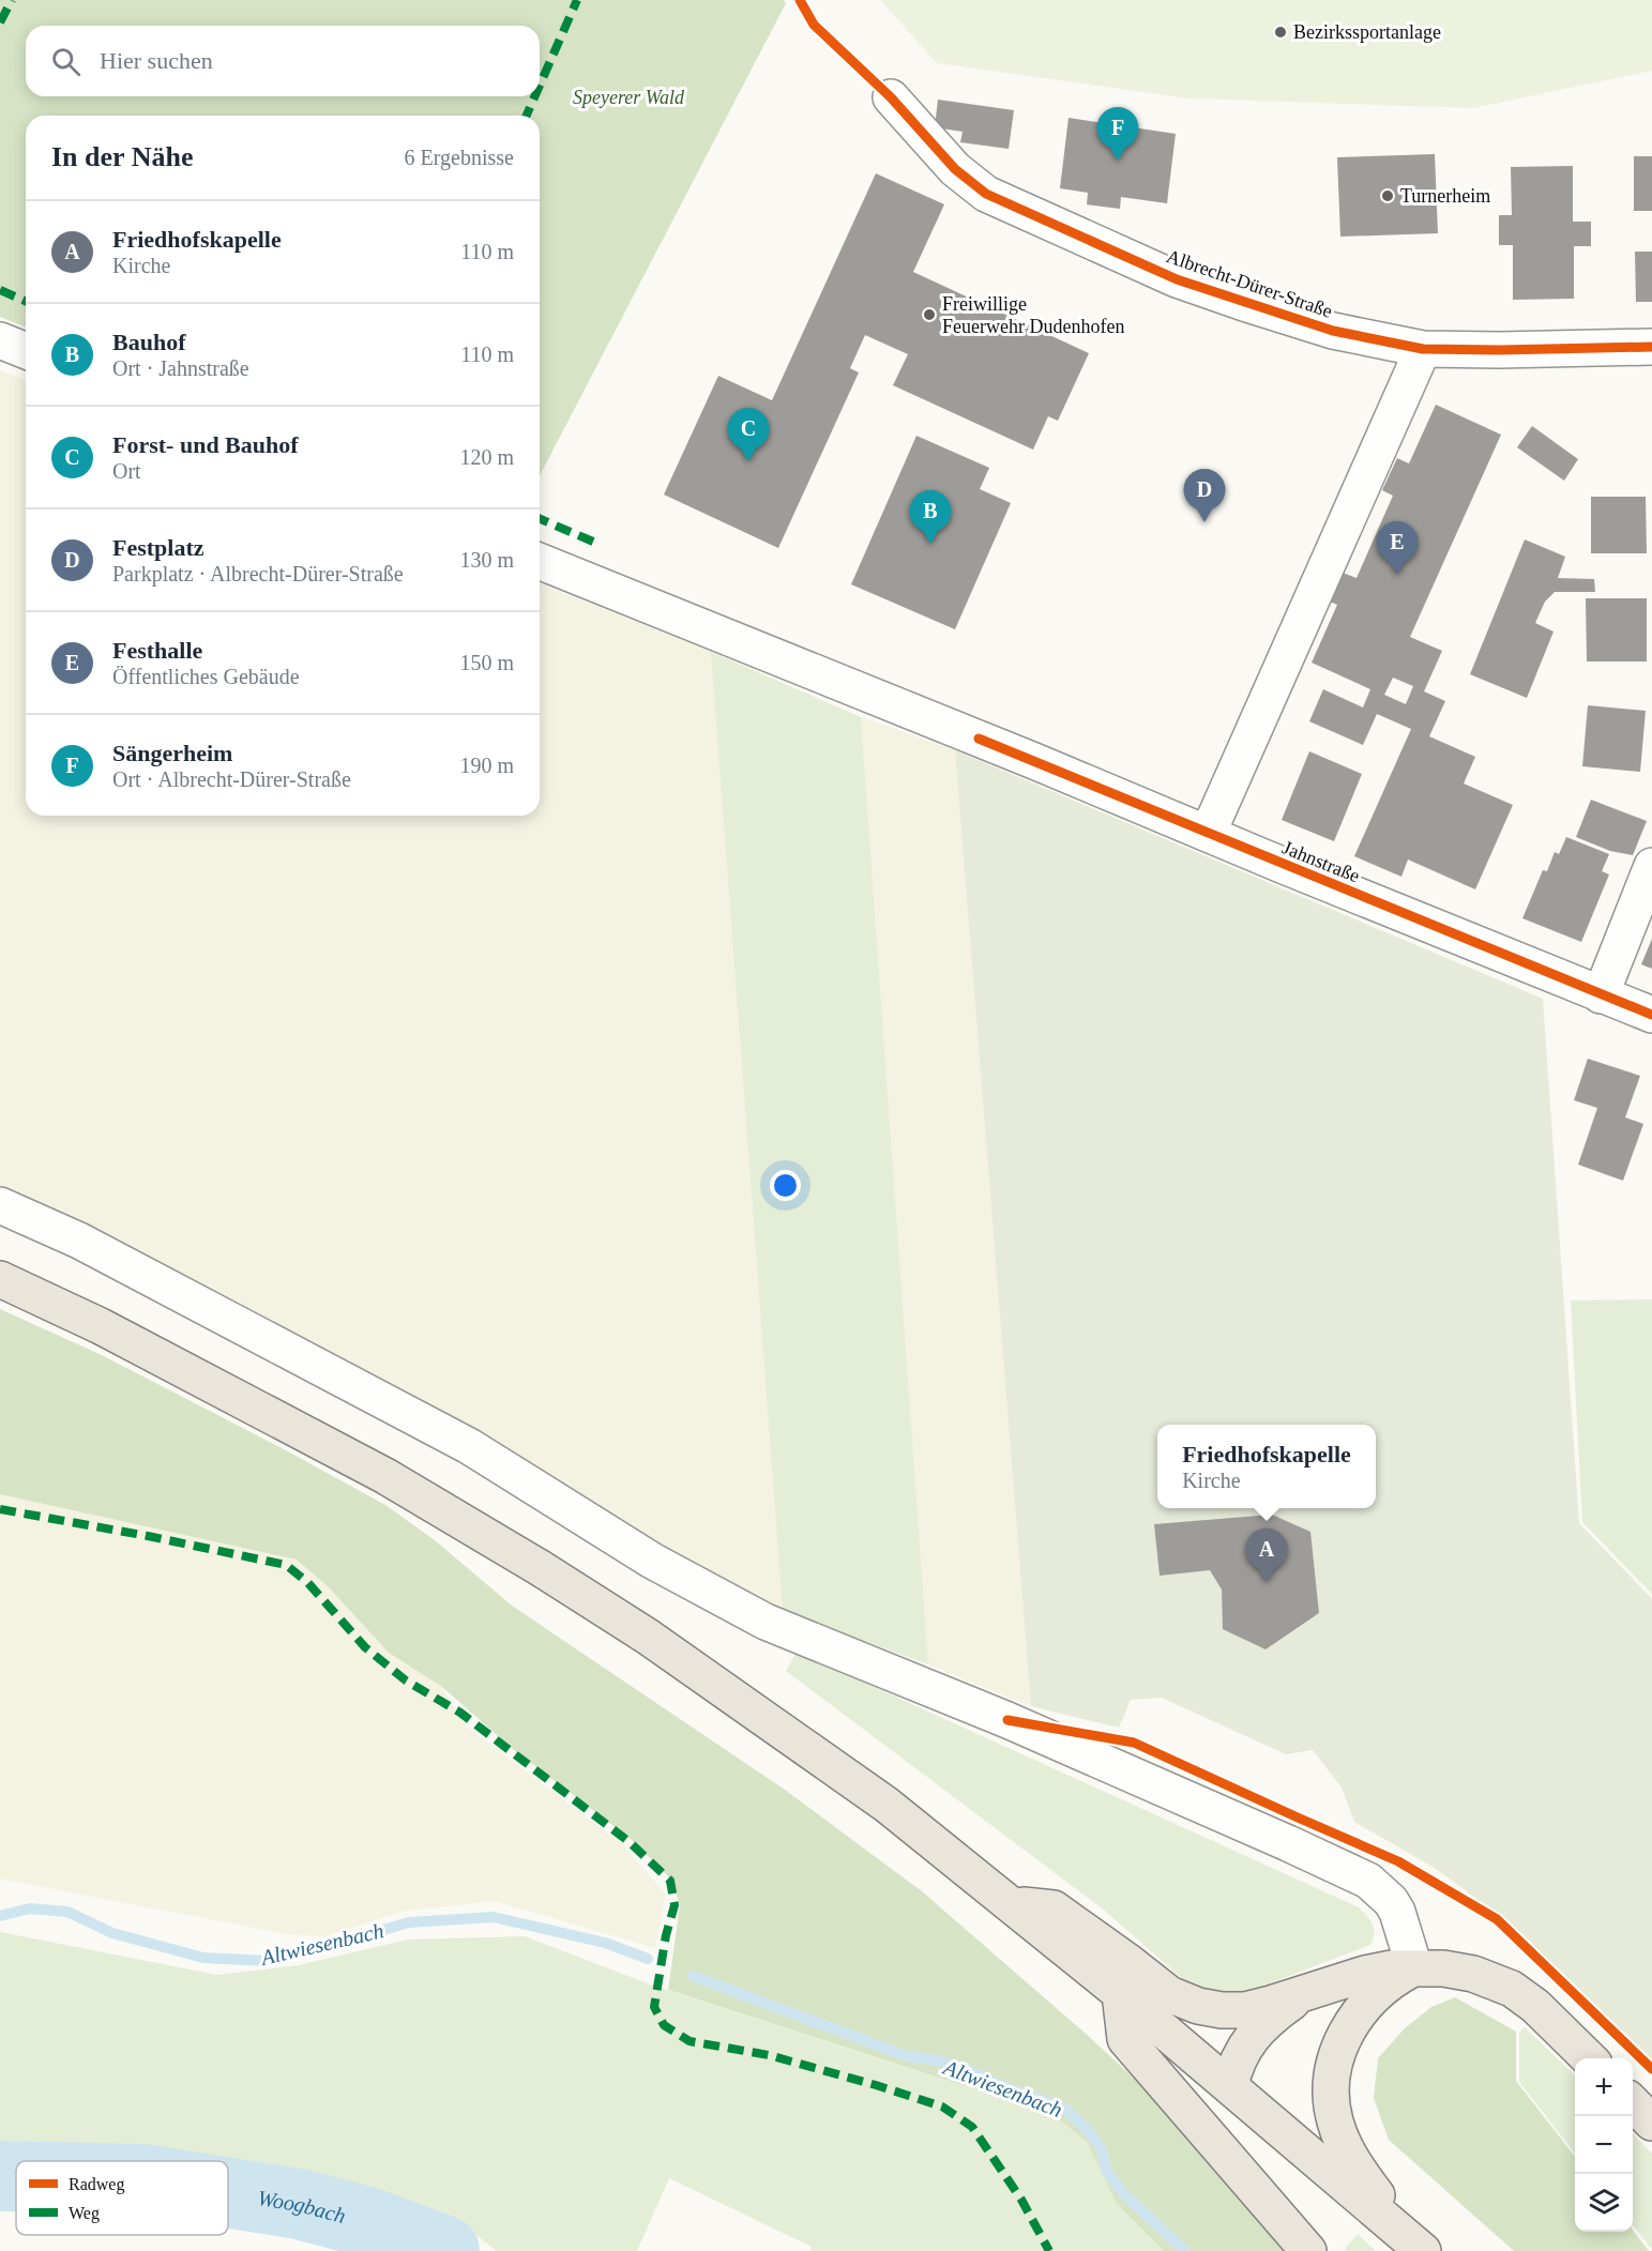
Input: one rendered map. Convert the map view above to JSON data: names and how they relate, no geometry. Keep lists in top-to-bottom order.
{
  "streets": {
    "street": ["Albrecht-Dürer-Straße", "Jahnstraße"]
  },
  "water": ["Altwiesenbach", "Woogbach"],
  "parks": ["Speyerer Wald"],
  "places": ["Bezirkssportanlage", "Turnerheim", "Freiwillige Feuerwehr Dudenhofen"],
  "legend": ["Radweg", "Weg"],
  "page": {
    "search": "Hier suchen",
    "pins": [
      "F",
      "C",
      "D",
      "B",
      "E",
      "A"
    ],
    "heading": ["In der Nähe", "6 Ergebnisse"],
    "list": [
      {
        "mark": "A",
        "name": "Friedhofskapelle",
        "note": "Kirche",
        "value": "110 m"
      },
      {
        "mark": "B",
        "name": "Bauhof",
        "note": "Ort · Jahnstraße",
        "value": "110 m"
      },
      {
        "mark": "C",
        "name": "Forst- und Bauhof",
        "note": "Ort",
        "value": "120 m"
      },
      {
        "mark": "D",
        "name": "Festplatz",
        "note": "Parkplatz · Albrecht-Dürer-Straße",
        "value": "130 m"
      },
      {
        "mark": "E",
        "name": "Festhalle",
        "note": "Öffentliches Gebäude",
        "value": "150 m"
      },
      {
        "mark": "F",
        "name": "Sängerheim",
        "note": "Ort · Albrecht-Dürer-Straße",
        "value": "190 m"
      }
    ],
    "popup": ["Friedhofskapelle", "Kirche"],
    "map_buttons": ["+", "−"]
  }
}
